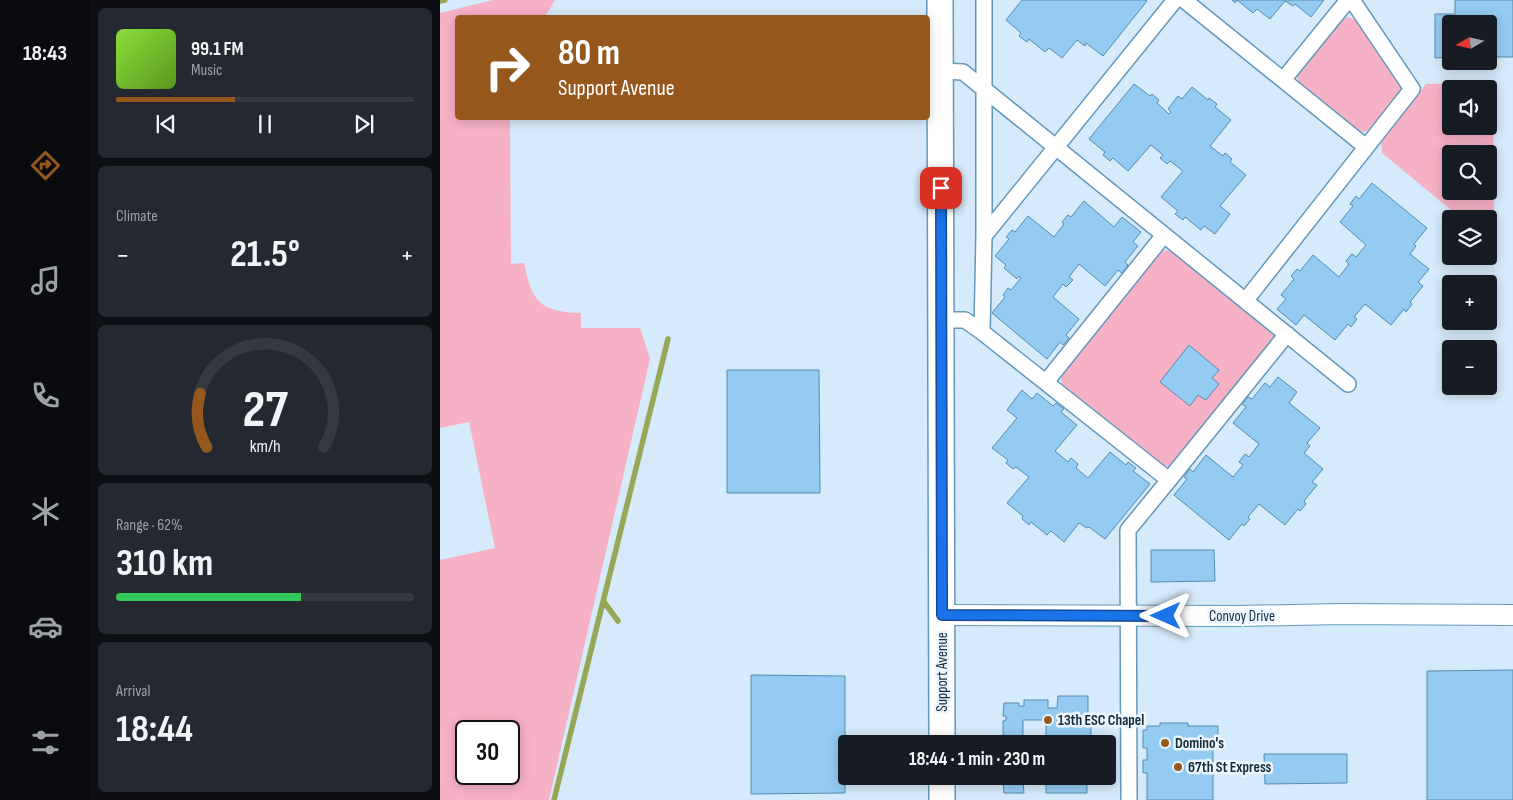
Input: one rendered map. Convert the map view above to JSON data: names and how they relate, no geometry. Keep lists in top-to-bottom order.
{
  "streets": {
    "street": ["Convoy Drive", "Support Avenue"]
  },
  "crossings": [
    ["Convoy Drive", "Support Avenue"]
  ],
  "places": ["13th ESC Chapel", "Domino's", "67th St Express"],
  "north": "left",
  "page": {
    "tabs": "18:43",
    "map_buttons": ["+", "−"],
    "turn": ["80 m", "Support Avenue"],
    "song": ["99.1 FM", "Music"],
    "tile": [
      "Climate",
      ["Range · 62%", "310 km"],
      ["Arrival", "18:44"]
    ],
    "heat": ["−", "21.5°", "+"],
    "limit": "30",
    "trip": "18:44 · 1 min · 230 m",
    "gauge": ["27", "km/h"]
  }
}
